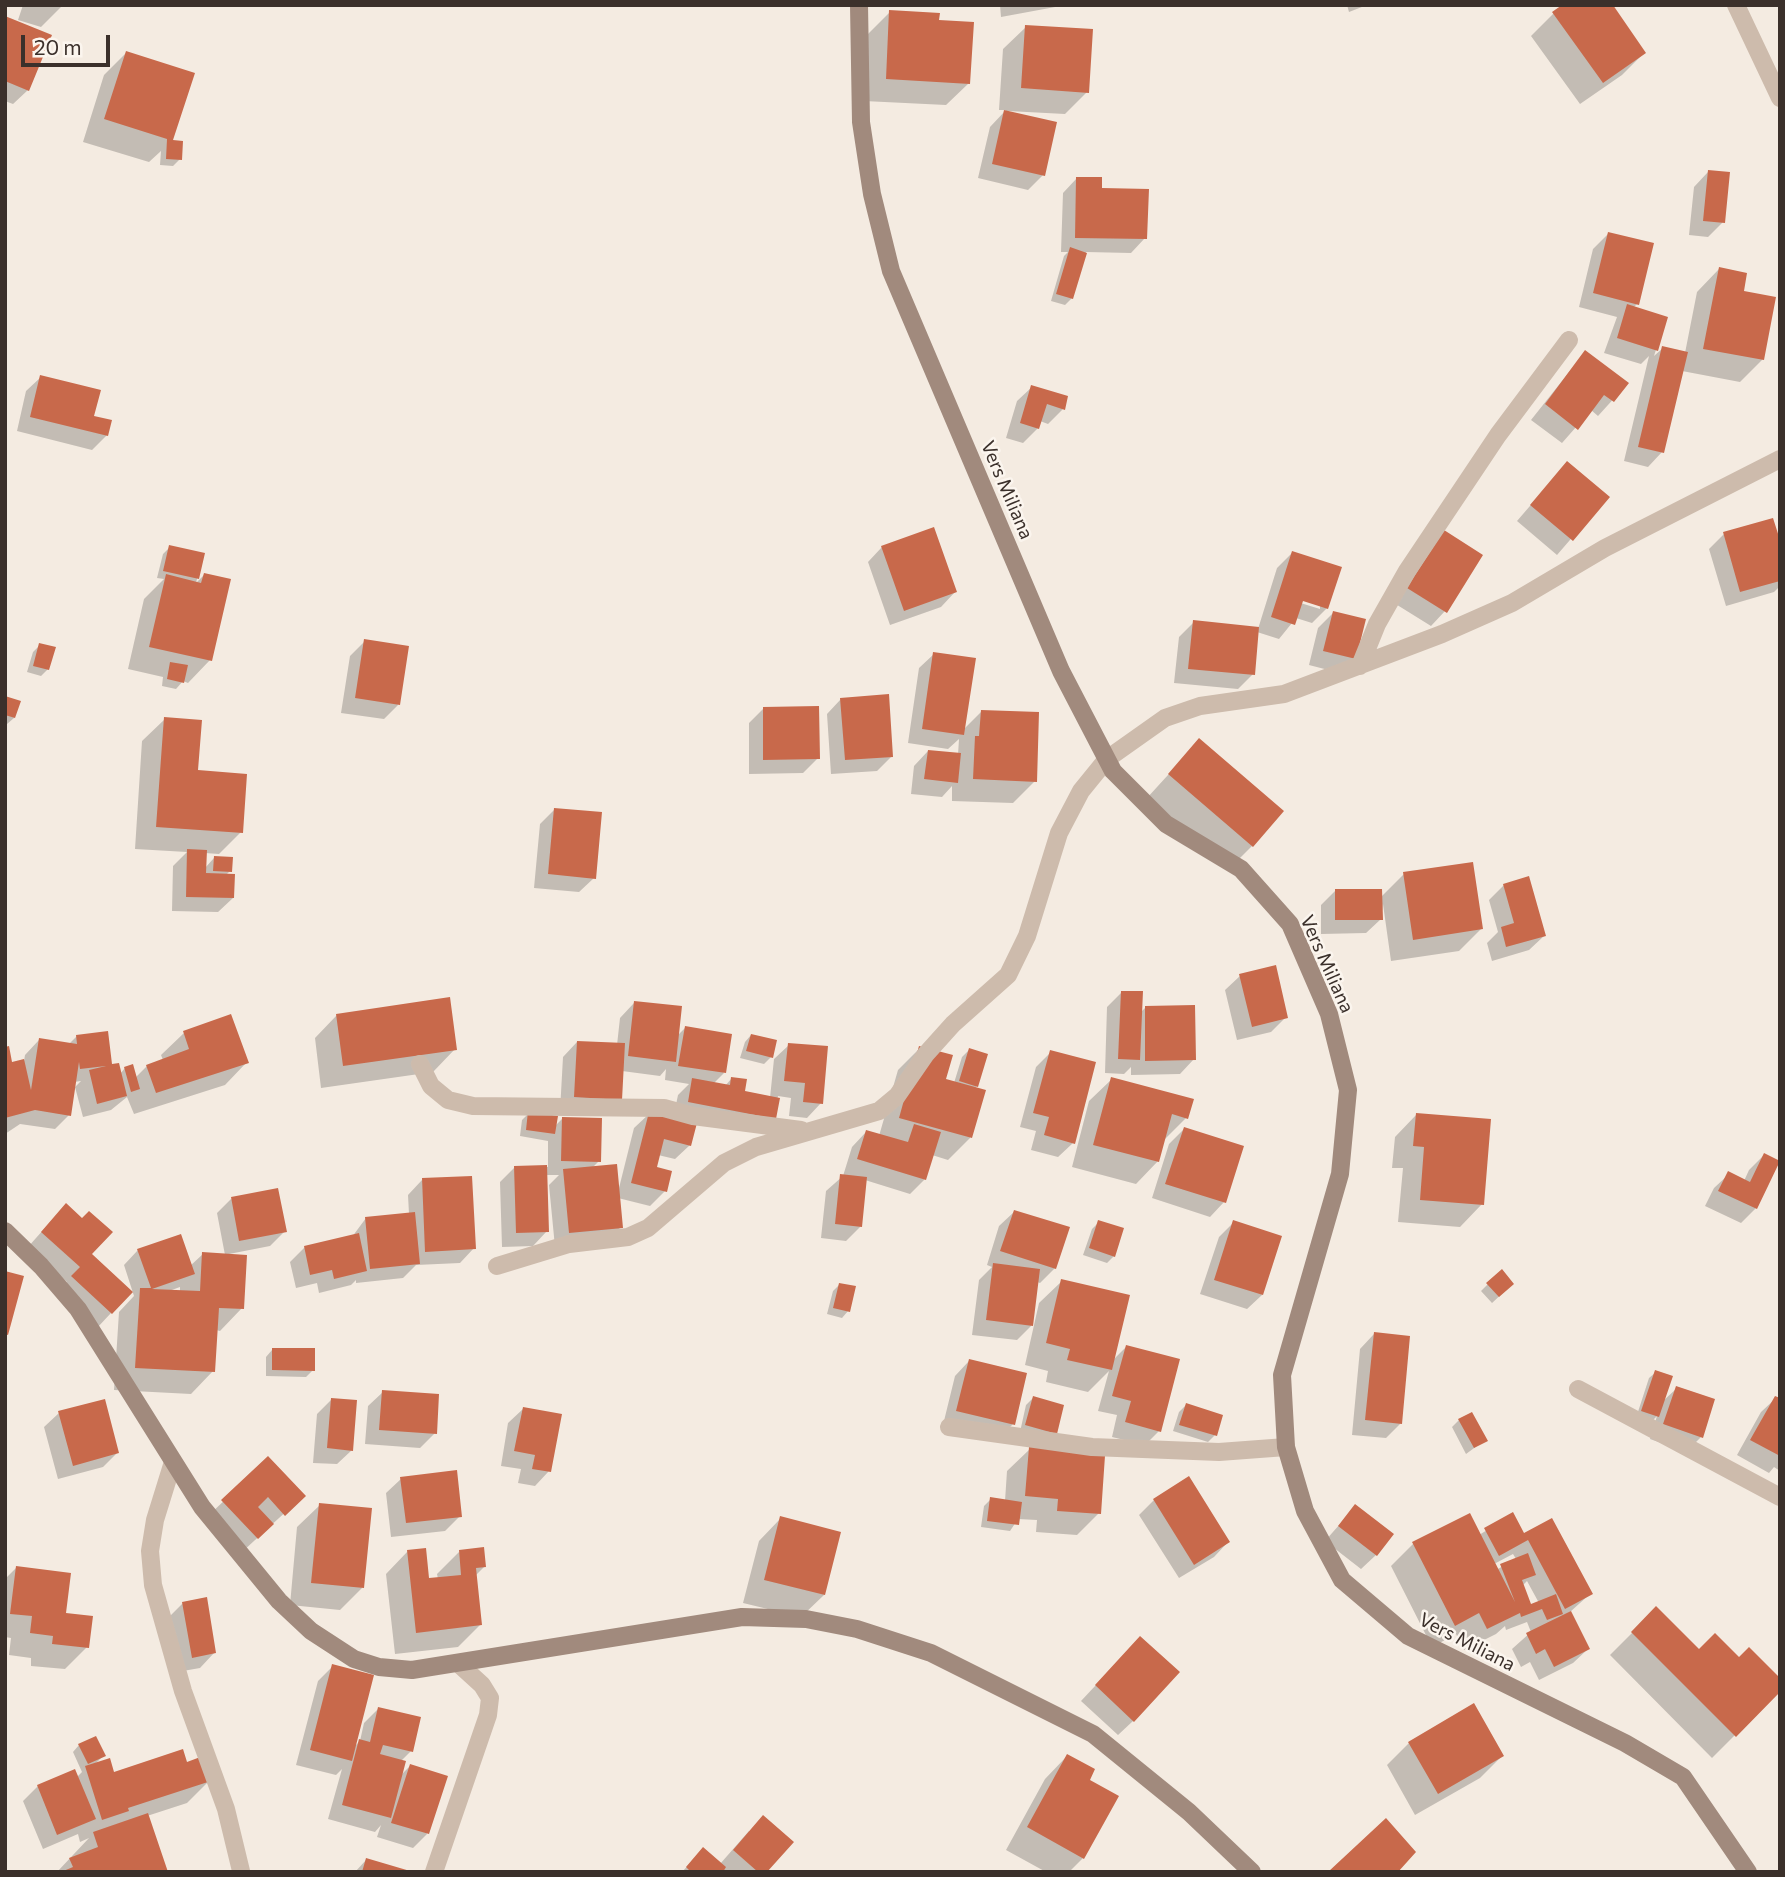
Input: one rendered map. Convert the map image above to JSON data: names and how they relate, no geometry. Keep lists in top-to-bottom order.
{
  "streets": {
    "main road": ["Vers Miliana"]
  },
  "scale_bar": "20 m"
}
